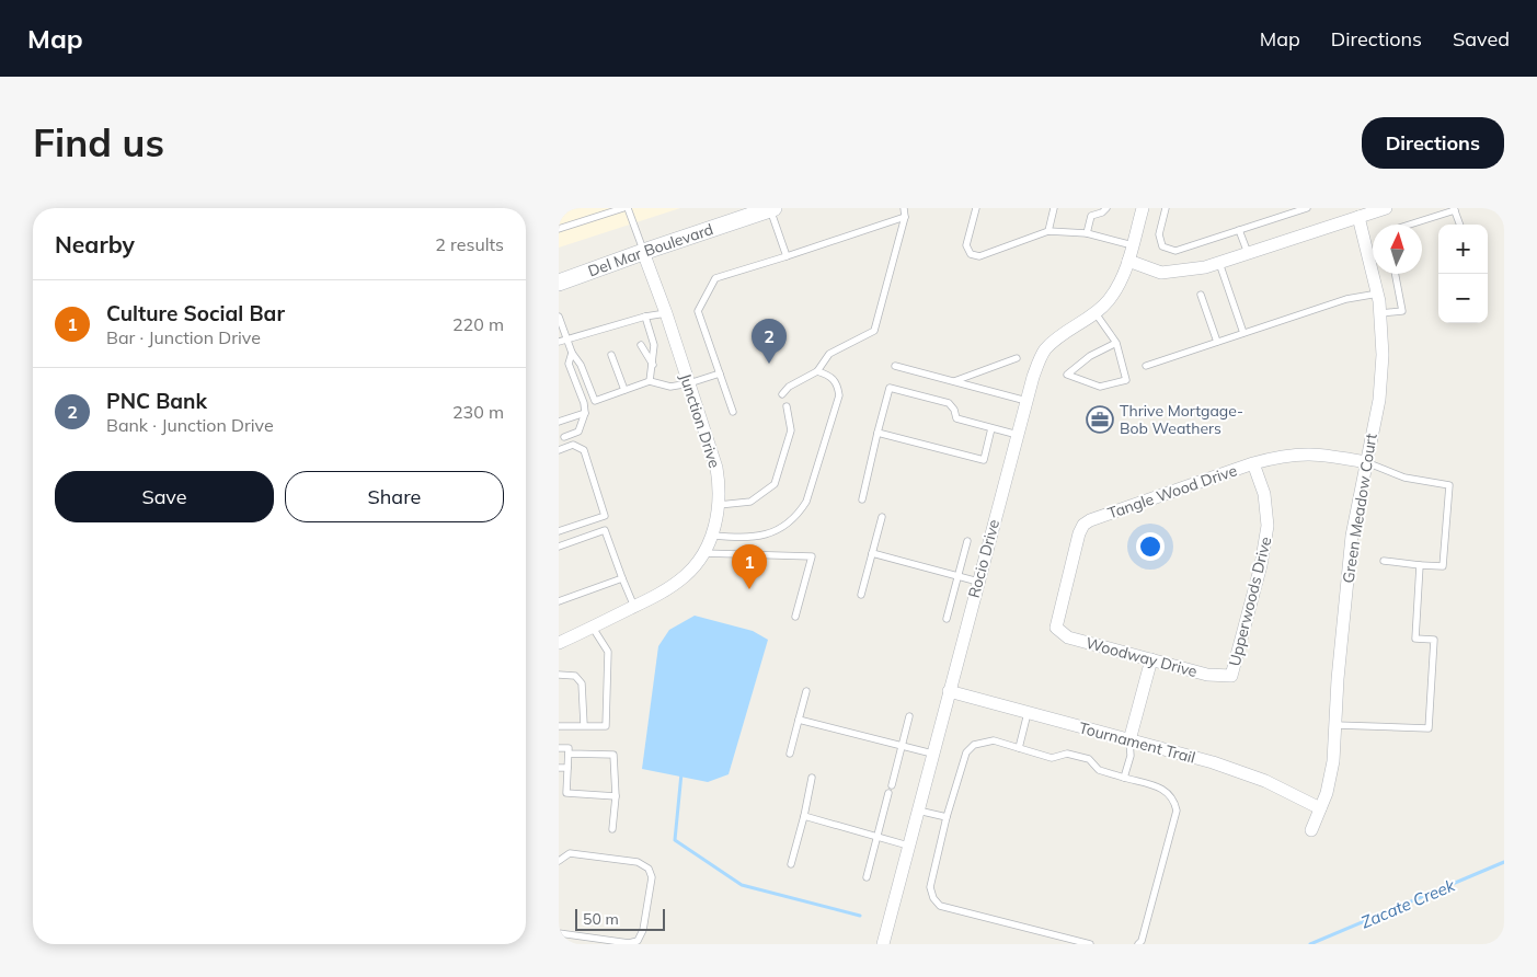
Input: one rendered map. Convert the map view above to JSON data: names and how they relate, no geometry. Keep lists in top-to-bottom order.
{
  "streets": {
    "main road": ["Del Mar Boulevard"],
    "street": [
      "Junction Drive",
      "Tangle Wood Drive",
      "Green Meadow Court",
      "Rocio Drive",
      "Upperwoods Drive",
      "Woodway Drive",
      "Tournament Trail"
    ]
  },
  "crossings": [
    ["Del Mar Boulevard", "Junction Drive"],
    ["Tangle Wood Drive", "Green Meadow Court"],
    ["Tangle Wood Drive", "Upperwoods Drive"],
    ["Tangle Wood Drive", "Woodway Drive"],
    ["Green Meadow Court", "Tournament Trail"],
    ["Rocio Drive", "Tournament Trail"],
    ["Upperwoods Drive", "Woodway Drive"]
  ],
  "water": ["Zacate Creek"],
  "places": {
    "office": ["Thrive Mortgage- Bob Weathers"]
  },
  "scale_bar": "50 m",
  "north": "top",
  "page": {
    "header": "Map",
    "nav": ["Map", "Directions", "Saved"],
    "buttons": [
      "Directions",
      ["Save", "Share"]
    ],
    "title": "Find us",
    "heading": ["Nearby", "2 results"],
    "map_buttons": ["+", "−"],
    "list": [
      {
        "mark": "1",
        "name": "Culture Social Bar",
        "note": "Bar · Junction Drive",
        "value": "220 m"
      },
      {
        "mark": "2",
        "name": "PNC Bank",
        "note": "Bank · Junction Drive",
        "value": "230 m"
      }
    ],
    "pins": ["2", "1"],
    "scale": "50 m"
  }
}
